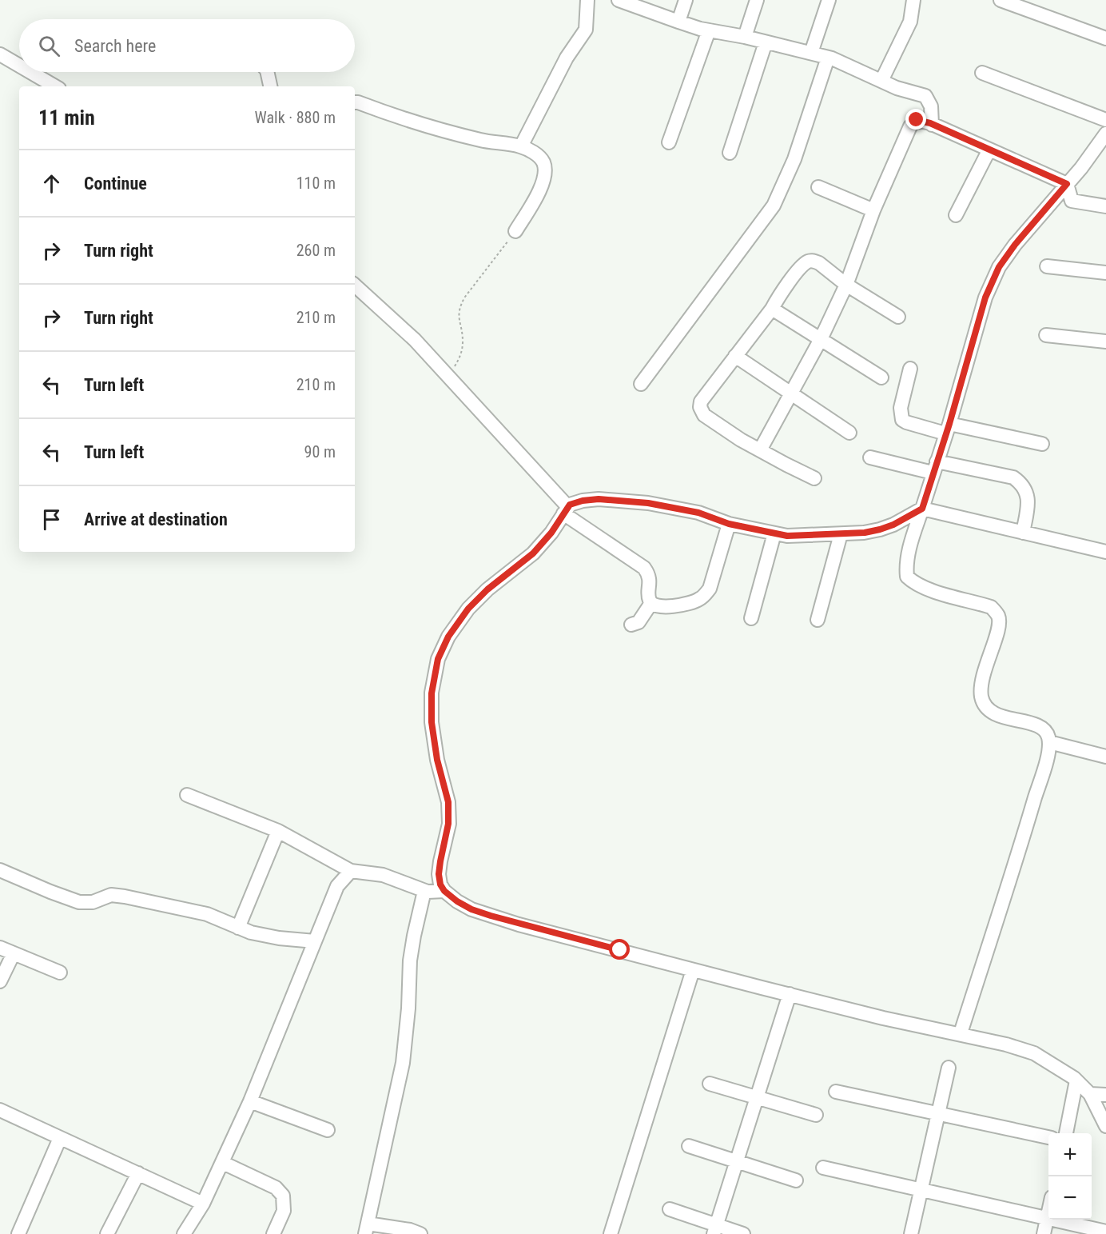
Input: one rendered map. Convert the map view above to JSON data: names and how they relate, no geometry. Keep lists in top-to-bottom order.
{
  "page": {
    "search": "Search here",
    "heading": ["11 min", "Walk · 880 m"],
    "list": [
      ["Continue", "110 m"],
      ["Turn right", "260 m"],
      ["Turn right", "210 m"],
      ["Turn left", "210 m"],
      ["Turn left", "90 m"],
      "Arrive at destination"
    ],
    "map_buttons": ["+", "−"]
  }
}
